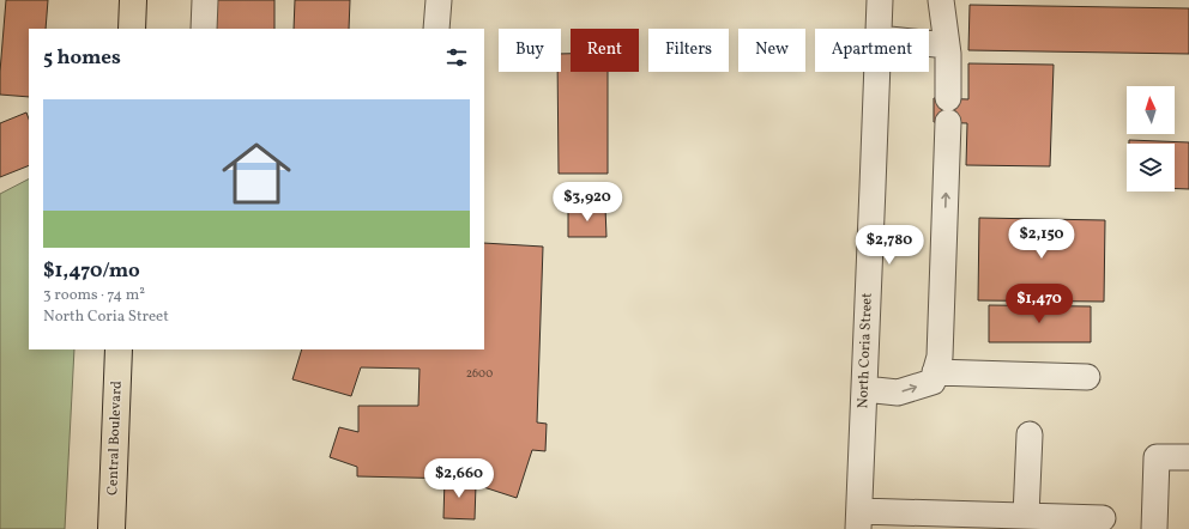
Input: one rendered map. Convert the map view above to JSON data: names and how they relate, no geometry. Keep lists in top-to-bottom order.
{
  "streets": {
    "main road": ["Central Boulevard"],
    "street": ["North Coria Street"]
  },
  "house_numbers": ["2600"],
  "north": "top",
  "page": {
    "chip": [
      "Buy",
      "Rent",
      "Filters",
      "New",
      "Apartment"
    ],
    "heading": "5 homes",
    "list": [
      {
        "name": "$1,470/mo",
        "note": "3 rooms · 74 m² · North Coria Street"
      }
    ],
    "price": [
      "$3,920",
      "$2,150",
      "$2,780",
      "$1,470",
      "$2,660"
    ]
  }
}
